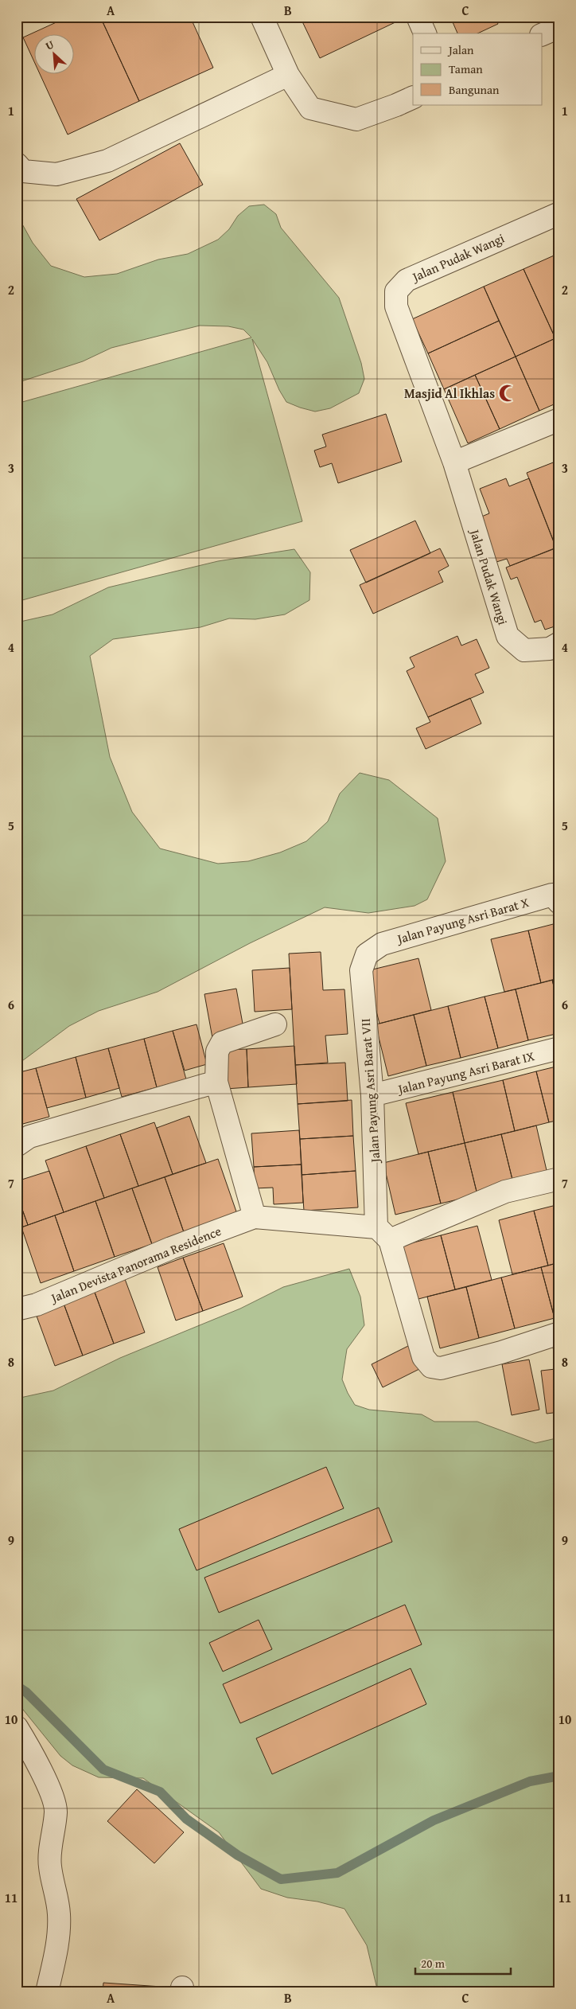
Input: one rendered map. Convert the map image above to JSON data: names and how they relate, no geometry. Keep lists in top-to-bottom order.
{
  "streets": {
    "street": [
      "Jalan Pudak Wangi",
      "Jalan Payung Asri Barat X",
      "Jalan Payung Asri Barat IX",
      "Jalan Payung Asri Barat VII",
      "Jalan Devista Panorama Residence"
    ]
  },
  "crossings": [
    ["Jalan Payung Asri Barat X", "Jalan Payung Asri Barat VII"],
    ["Jalan Payung Asri Barat IX", "Jalan Payung Asri Barat VII"],
    ["Jalan Payung Asri Barat VII", "Jalan Devista Panorama Residence"]
  ],
  "places": {
    "mosque": ["Masjid Al Ikhlas"]
  },
  "legend": ["Jalan", "Taman", "Bangunan"],
  "scale_bar": "20 m",
  "north": "top left",
  "grid": {
    "columns": ["A", "B", "C"],
    "rows": [
      "1",
      "2",
      "3",
      "4",
      "5",
      "6",
      "7",
      "8",
      "9",
      "10",
      "11"
    ]
  }
}
